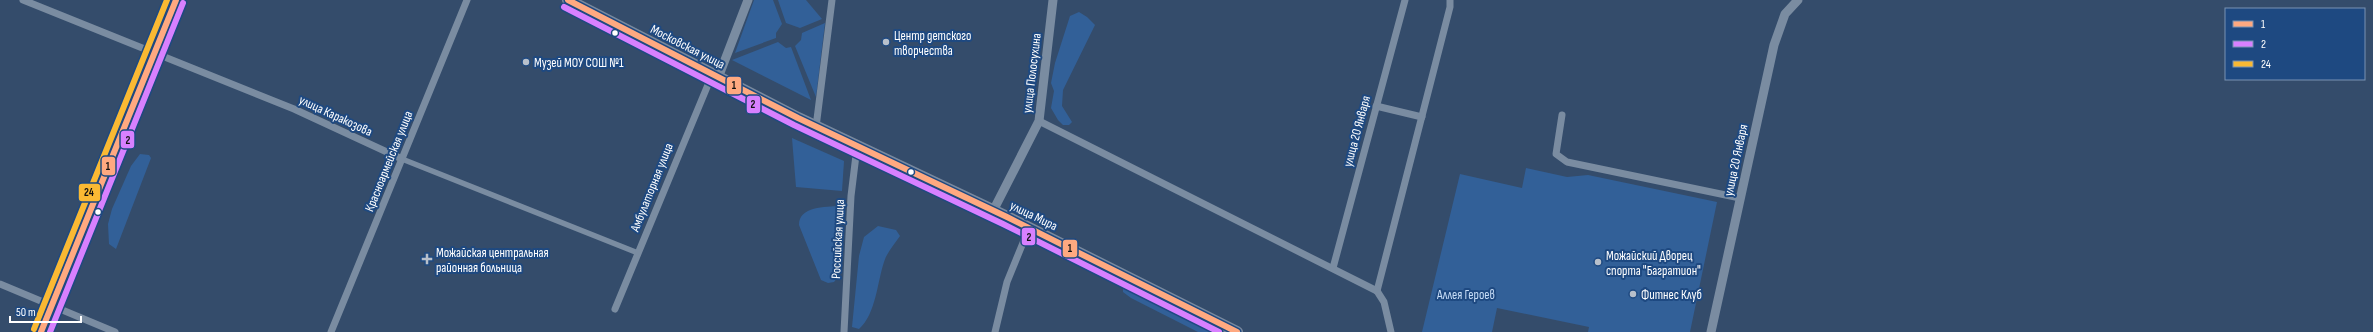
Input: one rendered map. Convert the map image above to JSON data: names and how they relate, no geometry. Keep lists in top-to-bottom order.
{
  "streets": {
    "main road": ["Московская улица", "улица Мира"],
    "street": [
      "улица Полосухина",
      "улица Каракозова",
      "улица 20 Января",
      "Красноармейская улица",
      "Амбулаторная улица",
      "Российская улица"
    ]
  },
  "crossings": [
    ["Московская улица", "Амбулаторная улица"],
    ["Московская улица", "улица Мира"],
    ["улица Полосухина", "улица Мира"],
    ["улица Каракозова", "Красноармейская улица"],
    ["улица Каракозова", "Амбулаторная улица"],
    ["улица Мира", "Российская улица"]
  ],
  "parks": ["Аллея Героев"],
  "places": {
    "other": [
      "Центр детского творчества",
      "Музей МОУ СОШ №1",
      "Можайский Дворец спорта \"Багратион\"",
      "Фитнес Клуб"
    ],
    "health": ["Можайская центральная районная больница"]
  },
  "lines": ["transit line 1", "transit line 24", "transit line 2"],
  "legend": ["1", "2", "24"],
  "scale_bar": "50 m"
}
